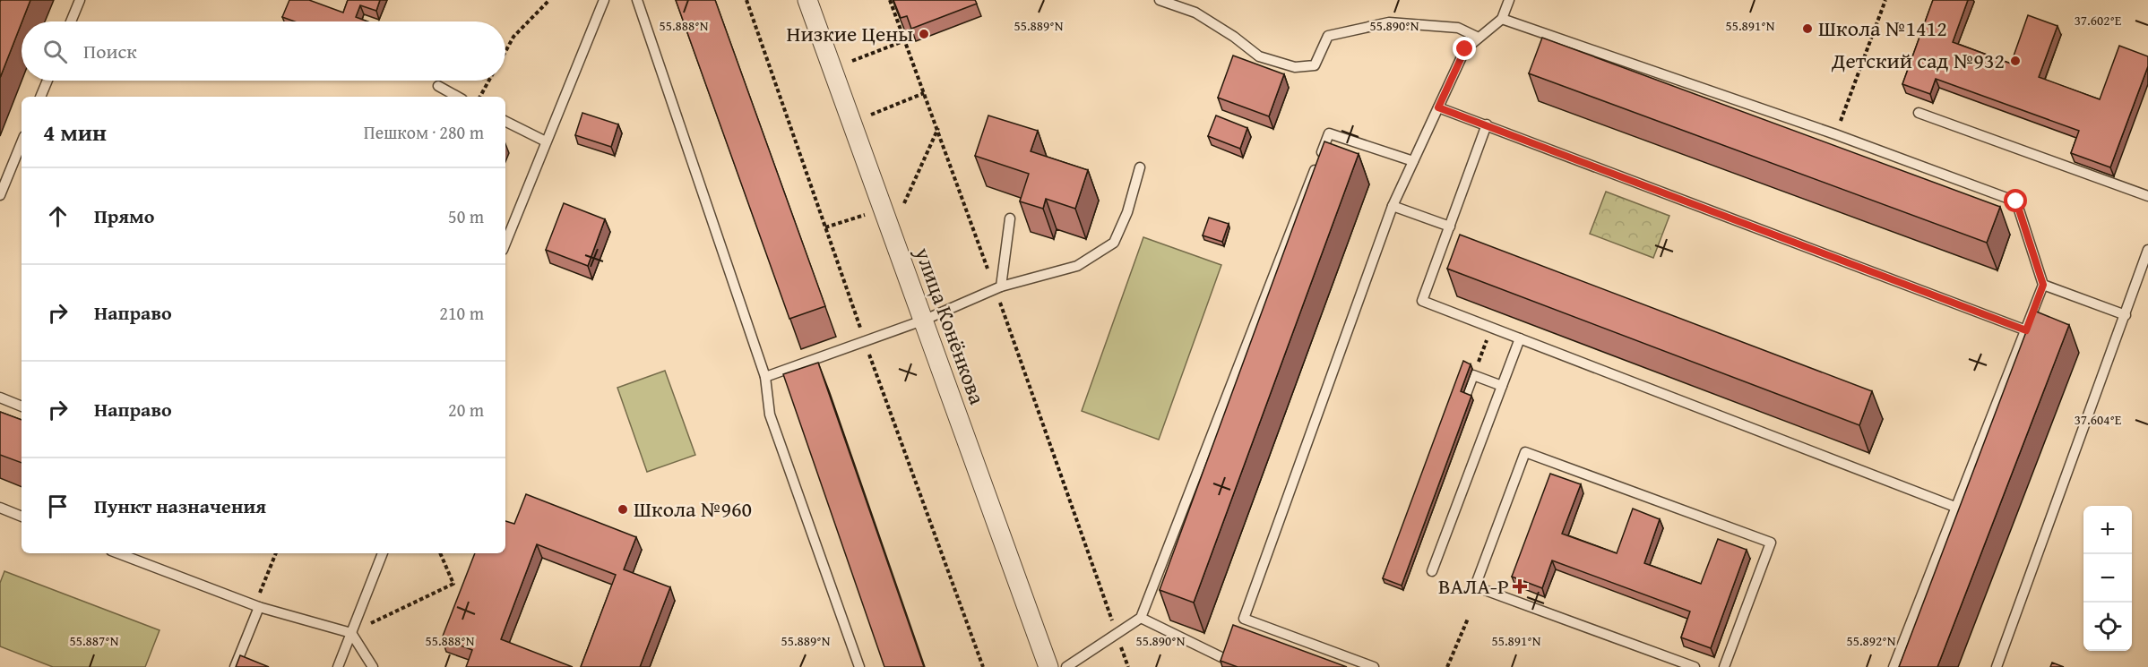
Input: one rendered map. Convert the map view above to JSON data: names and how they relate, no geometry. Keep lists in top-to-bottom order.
{
  "streets": {
    "street": ["улица Конёнкова"]
  },
  "places": {
    "other": [
      "Школа №1412",
      "Низкие Цены",
      "Детский сад №932",
      "Школа №960"
    ],
    "health": ["ВАЛА-Р"]
  },
  "page": {
    "search": "Поиск",
    "heading": ["4 мин", "Пешком · 280 m"],
    "list": [
      ["Прямо", "50 m"],
      ["Направо", "210 m"],
      ["Направо", "20 m"],
      "Пункт назначения"
    ],
    "map_buttons": ["+", "−"]
  },
  "coordinates": [
    "37.602°E",
    "55.888°N",
    "55.889°N",
    "55.890°N",
    "55.891°N",
    "37.604°E",
    "55.887°N",
    "55.892°N"
  ]
}
